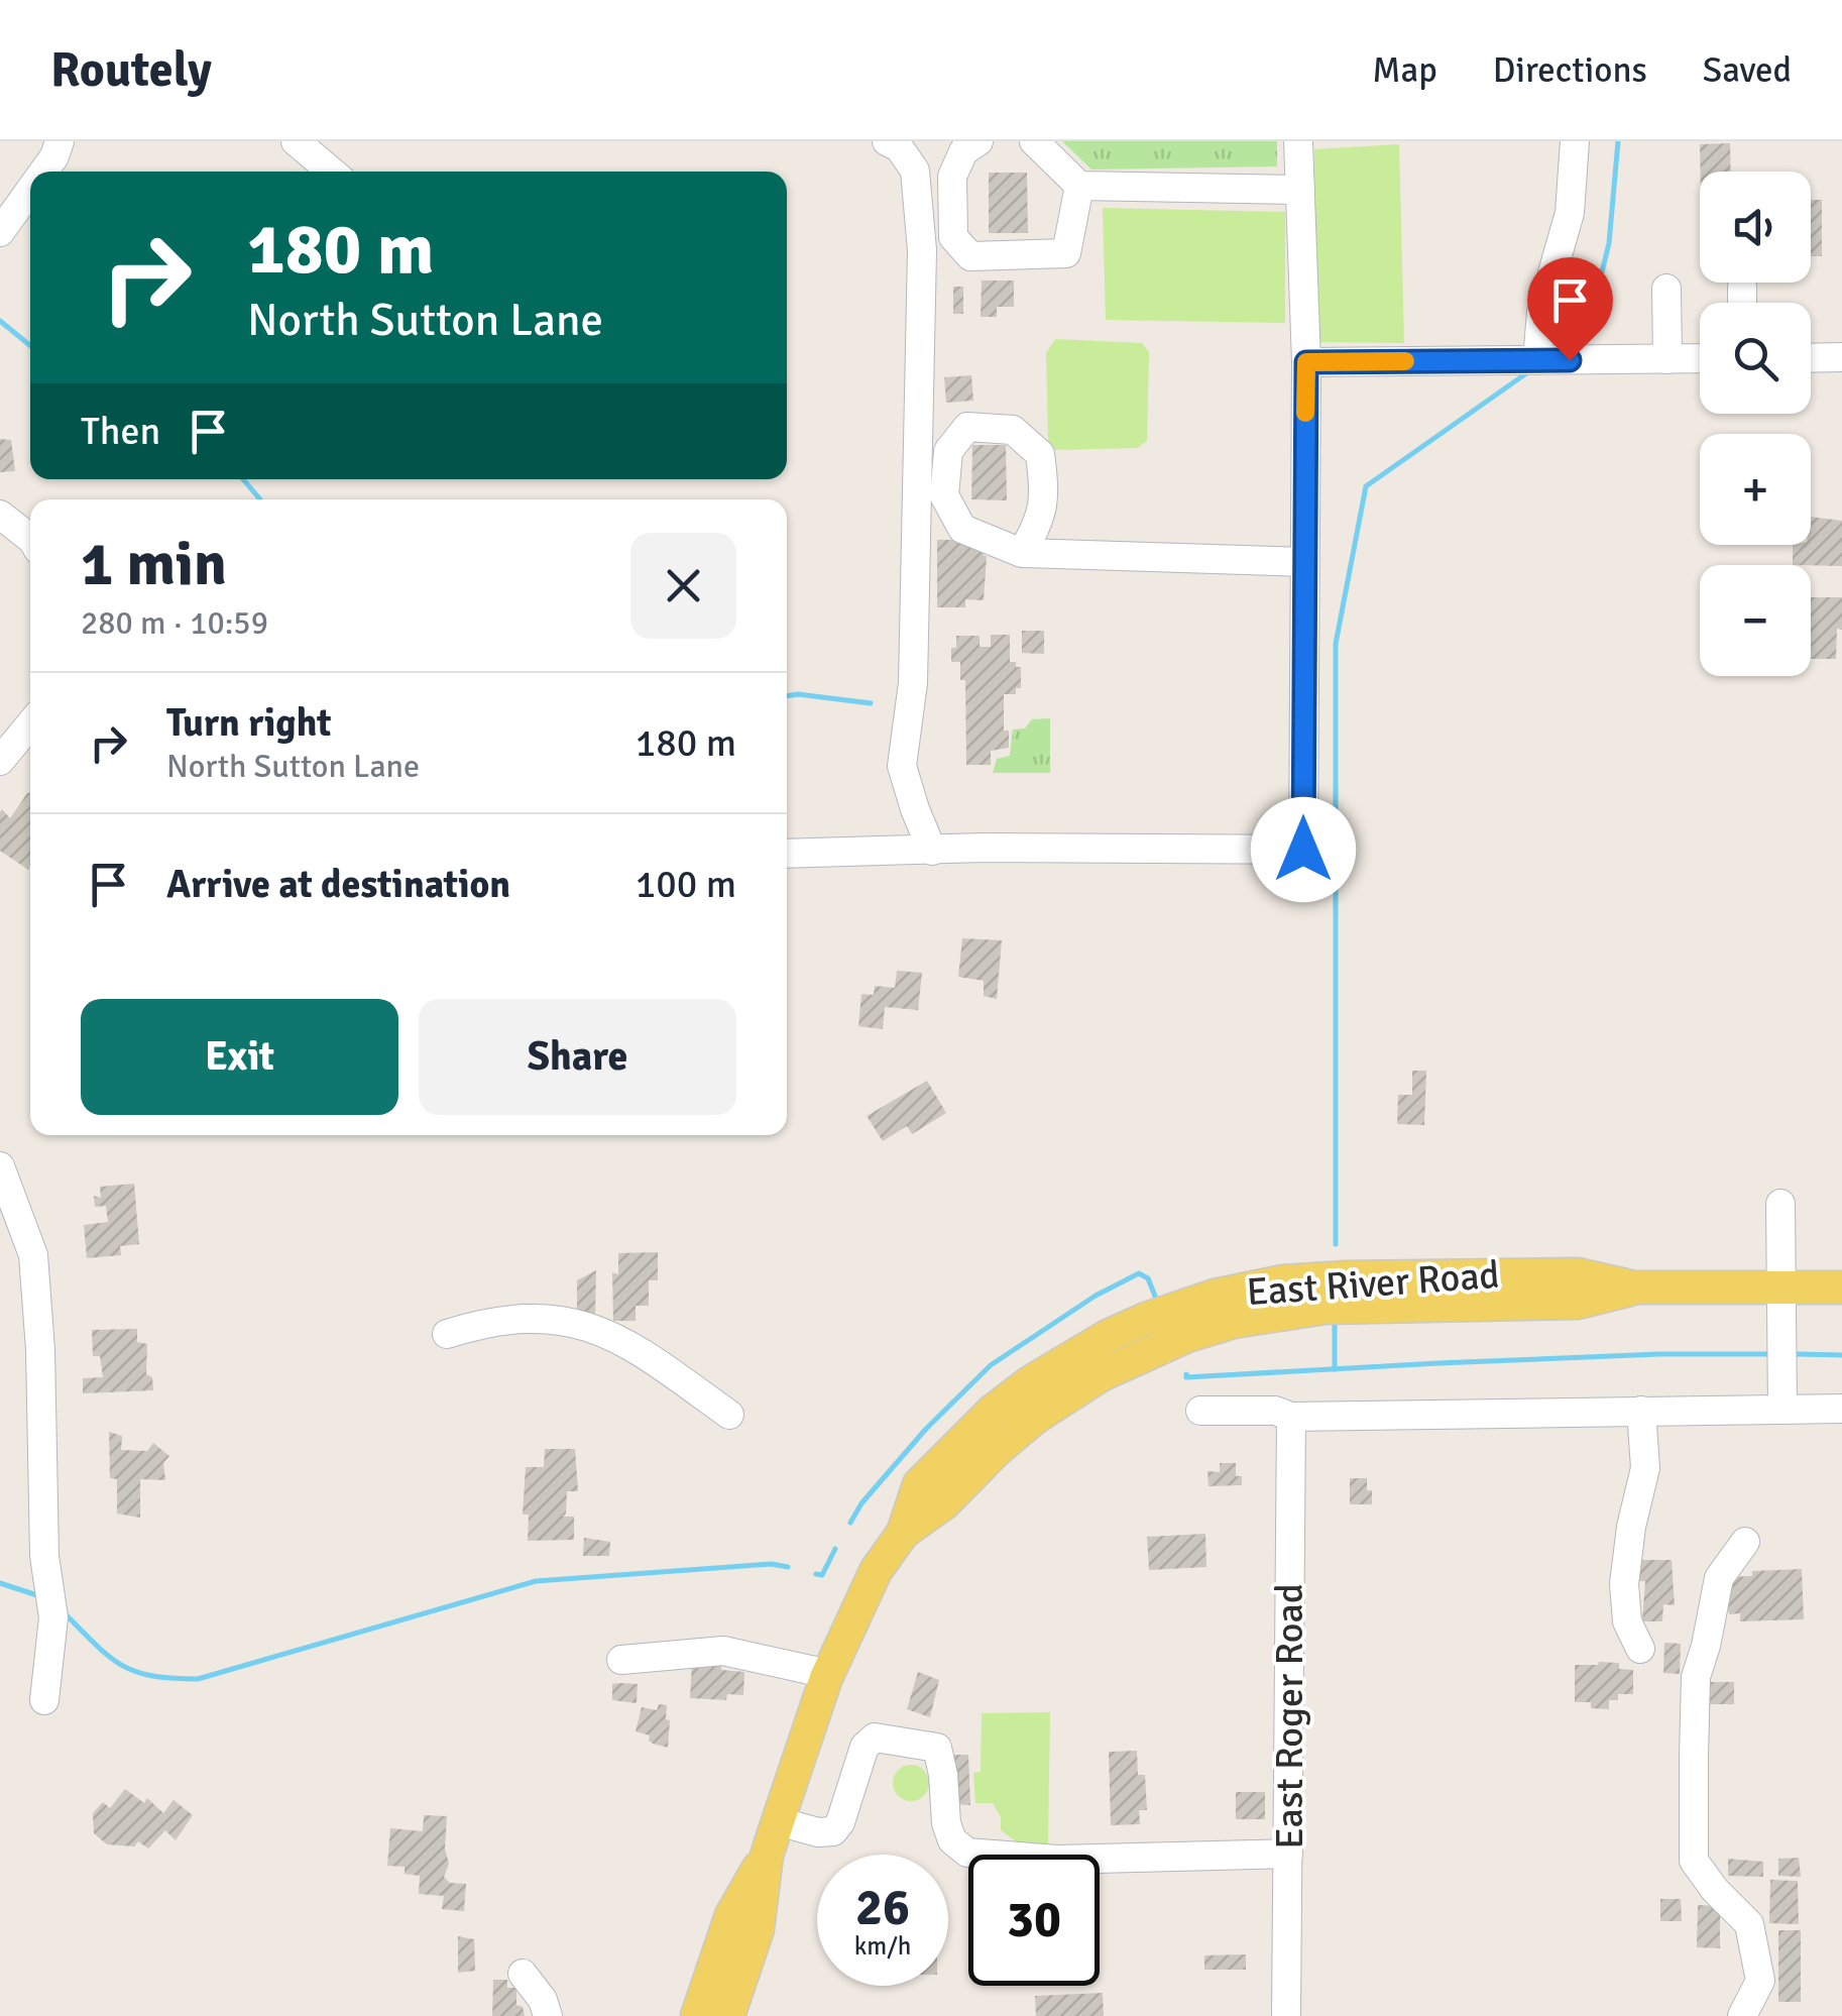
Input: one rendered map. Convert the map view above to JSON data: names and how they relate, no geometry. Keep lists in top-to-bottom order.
{
  "streets": {
    "main road": ["East River Road"],
    "street": ["East Roger Road"]
  },
  "page": {
    "header": "Routely",
    "nav": ["Map", "Directions", "Saved"],
    "map_buttons": ["+", "−"],
    "turn": ["180 m", "North Sutton Lane"],
    "then": "Then",
    "heading": ["1 min", "280 m · 10:59"],
    "list": [
      {
        "name": "Turn right",
        "note": "North Sutton Lane",
        "value": "180 m"
      },
      {
        "name": "Arrive at destination",
        "value": "100 m"
      }
    ],
    "buttons": ["Exit", "Share"],
    "speed": "26 km/h",
    "limit": "30"
  }
}
